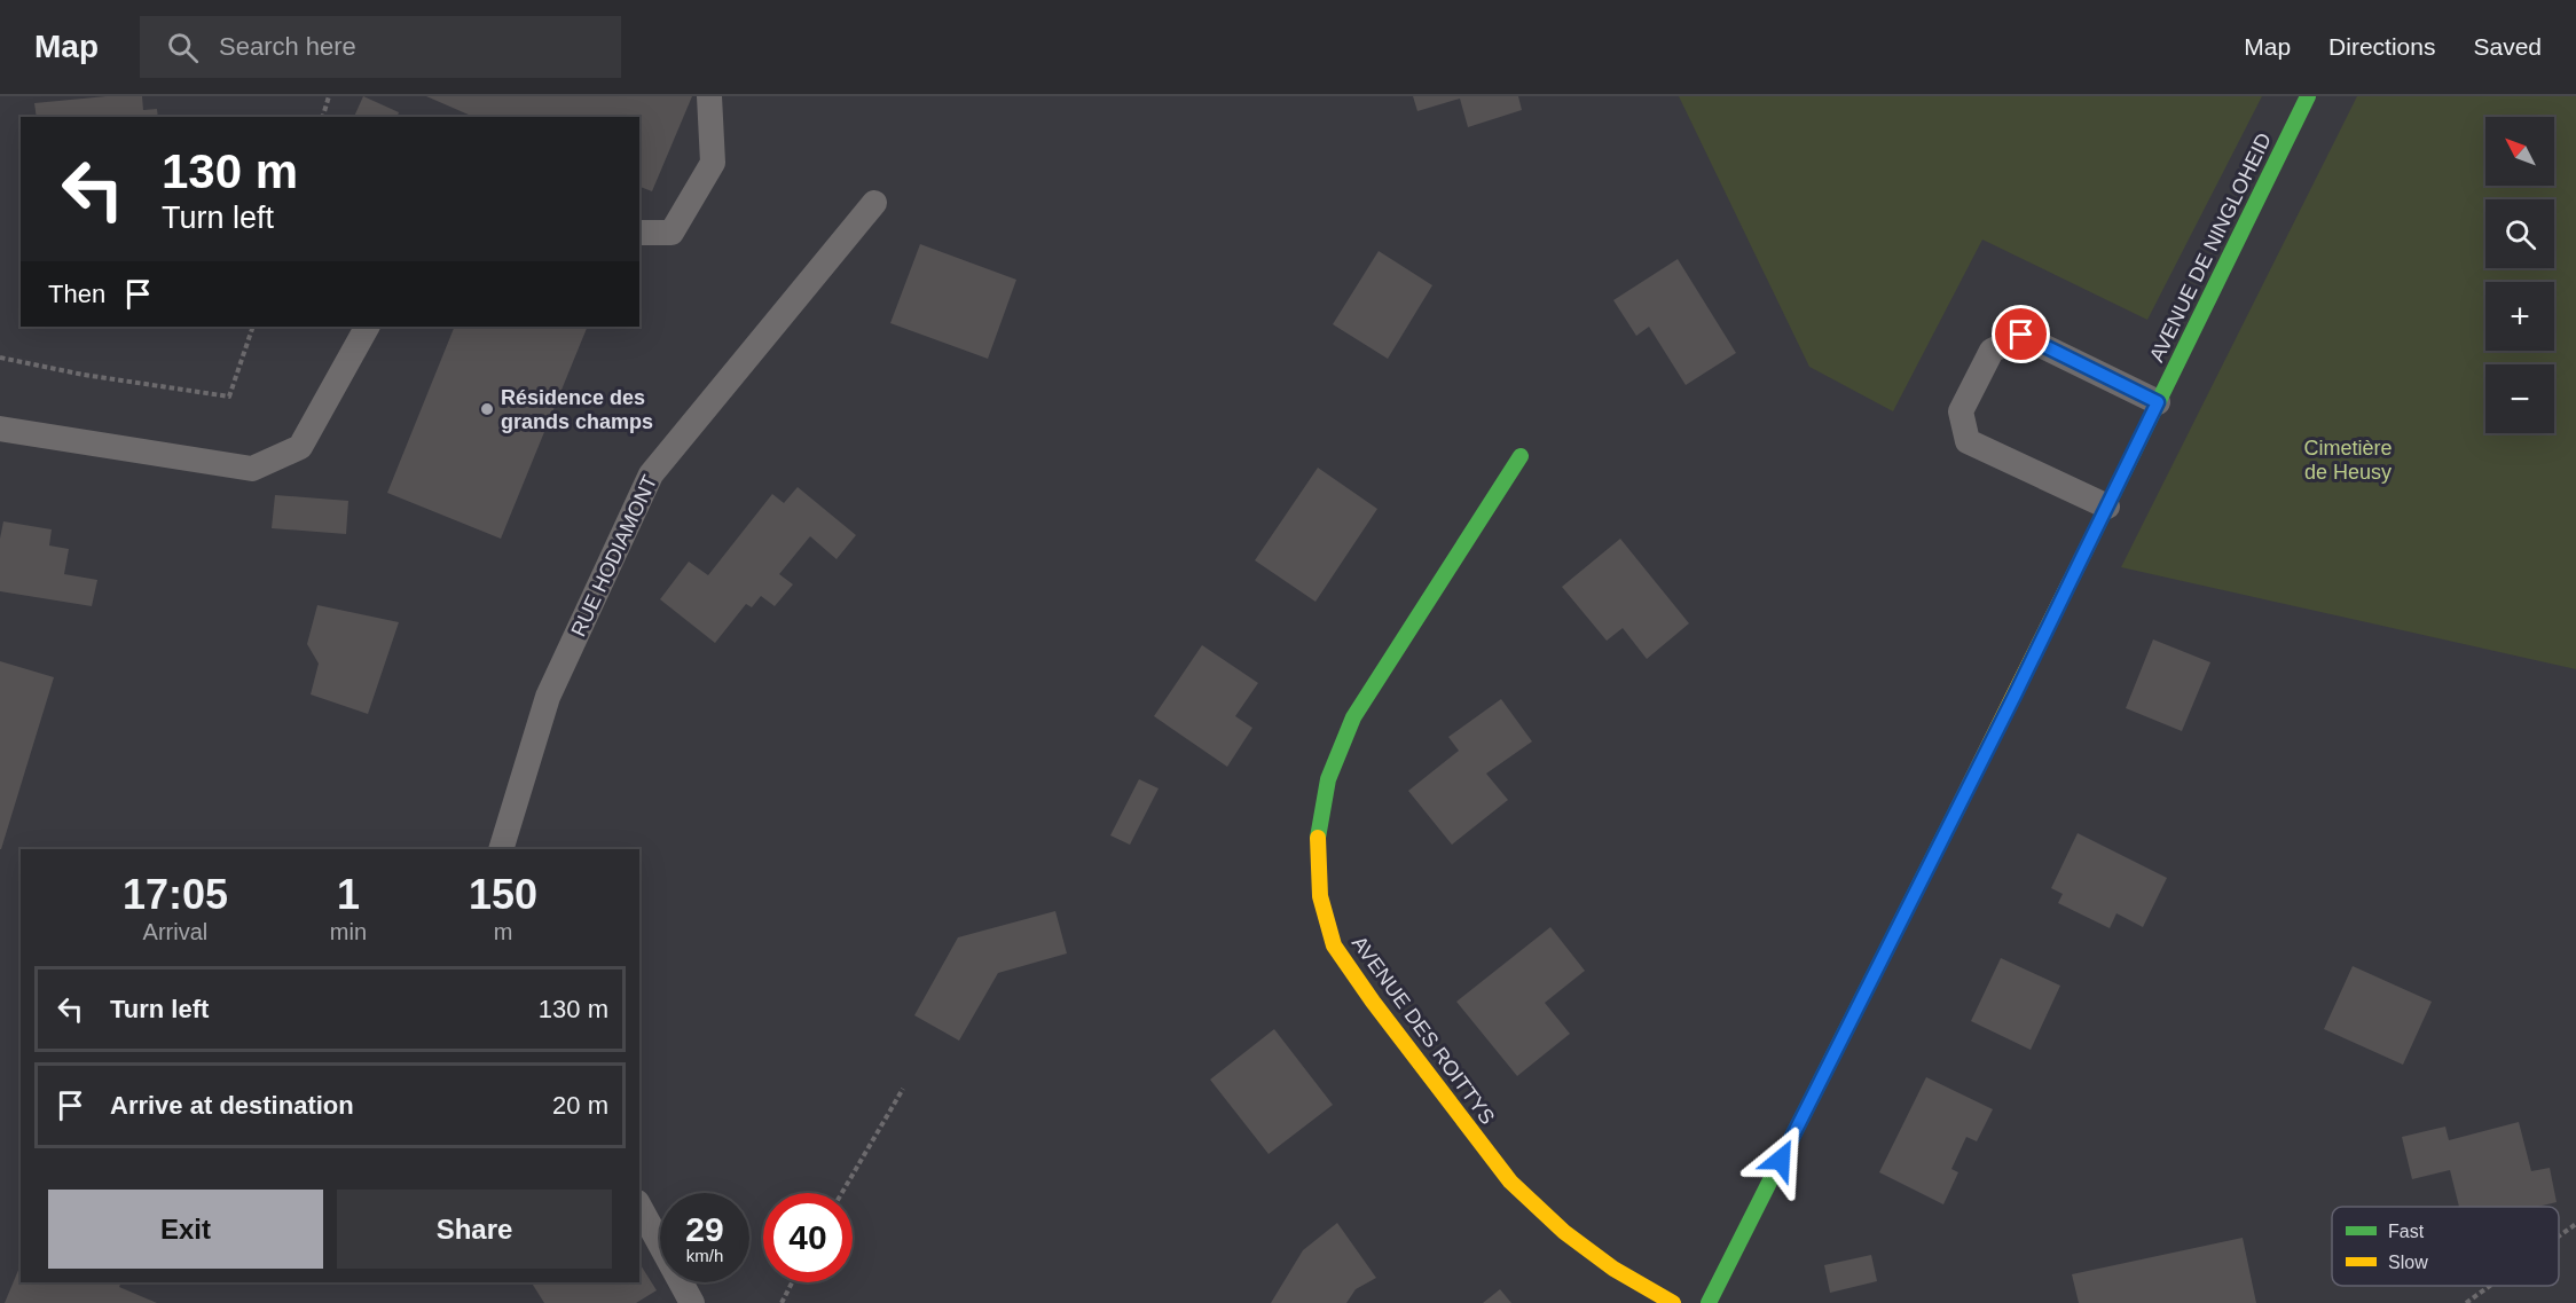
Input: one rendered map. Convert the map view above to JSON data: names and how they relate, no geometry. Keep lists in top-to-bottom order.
{
  "streets": {
    "street": ["AVENUE DE NINGLOHEID", "AVENUE DES ROITTYS"],
    "lane": ["RUE HODIAMONT"]
  },
  "parks": ["Cimetière de Heusy"],
  "places": ["Résidence des grands champs"],
  "legend": ["Fast", "Slow"],
  "north": "top left",
  "page": {
    "header": "Map",
    "search": "Search here",
    "nav": ["Map", "Directions", "Saved"],
    "map_buttons": ["+", "−"],
    "turn": ["130 m", "Turn left"],
    "then": "Then",
    "eta": [
      "17:05",
      "Arrival",
      "1",
      "min",
      "150",
      "m"
    ],
    "list": [
      {
        "name": "Turn left",
        "value": "130 m"
      },
      {
        "name": "Arrive at destination",
        "value": "20 m"
      }
    ],
    "buttons": ["Exit", "Share"],
    "speed": "29 km/h",
    "limit": "40"
  }
}
